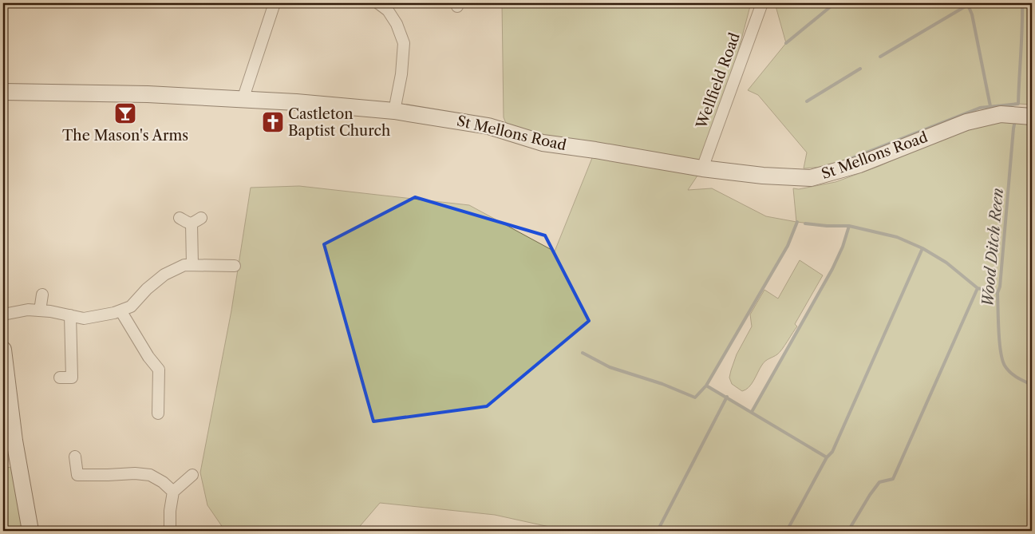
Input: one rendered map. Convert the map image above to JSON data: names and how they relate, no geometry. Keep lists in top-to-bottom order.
{
  "streets": {
    "street": ["Wellfield Road", "St Mellons Road"]
  },
  "crossings": [
    ["Wellfield Road", "St Mellons Road"]
  ],
  "water": ["Wood Ditch Reen"],
  "places": {
    "bar": ["The Mason's Arms"],
    "church": ["Castleton Baptist Church"]
  }
}
